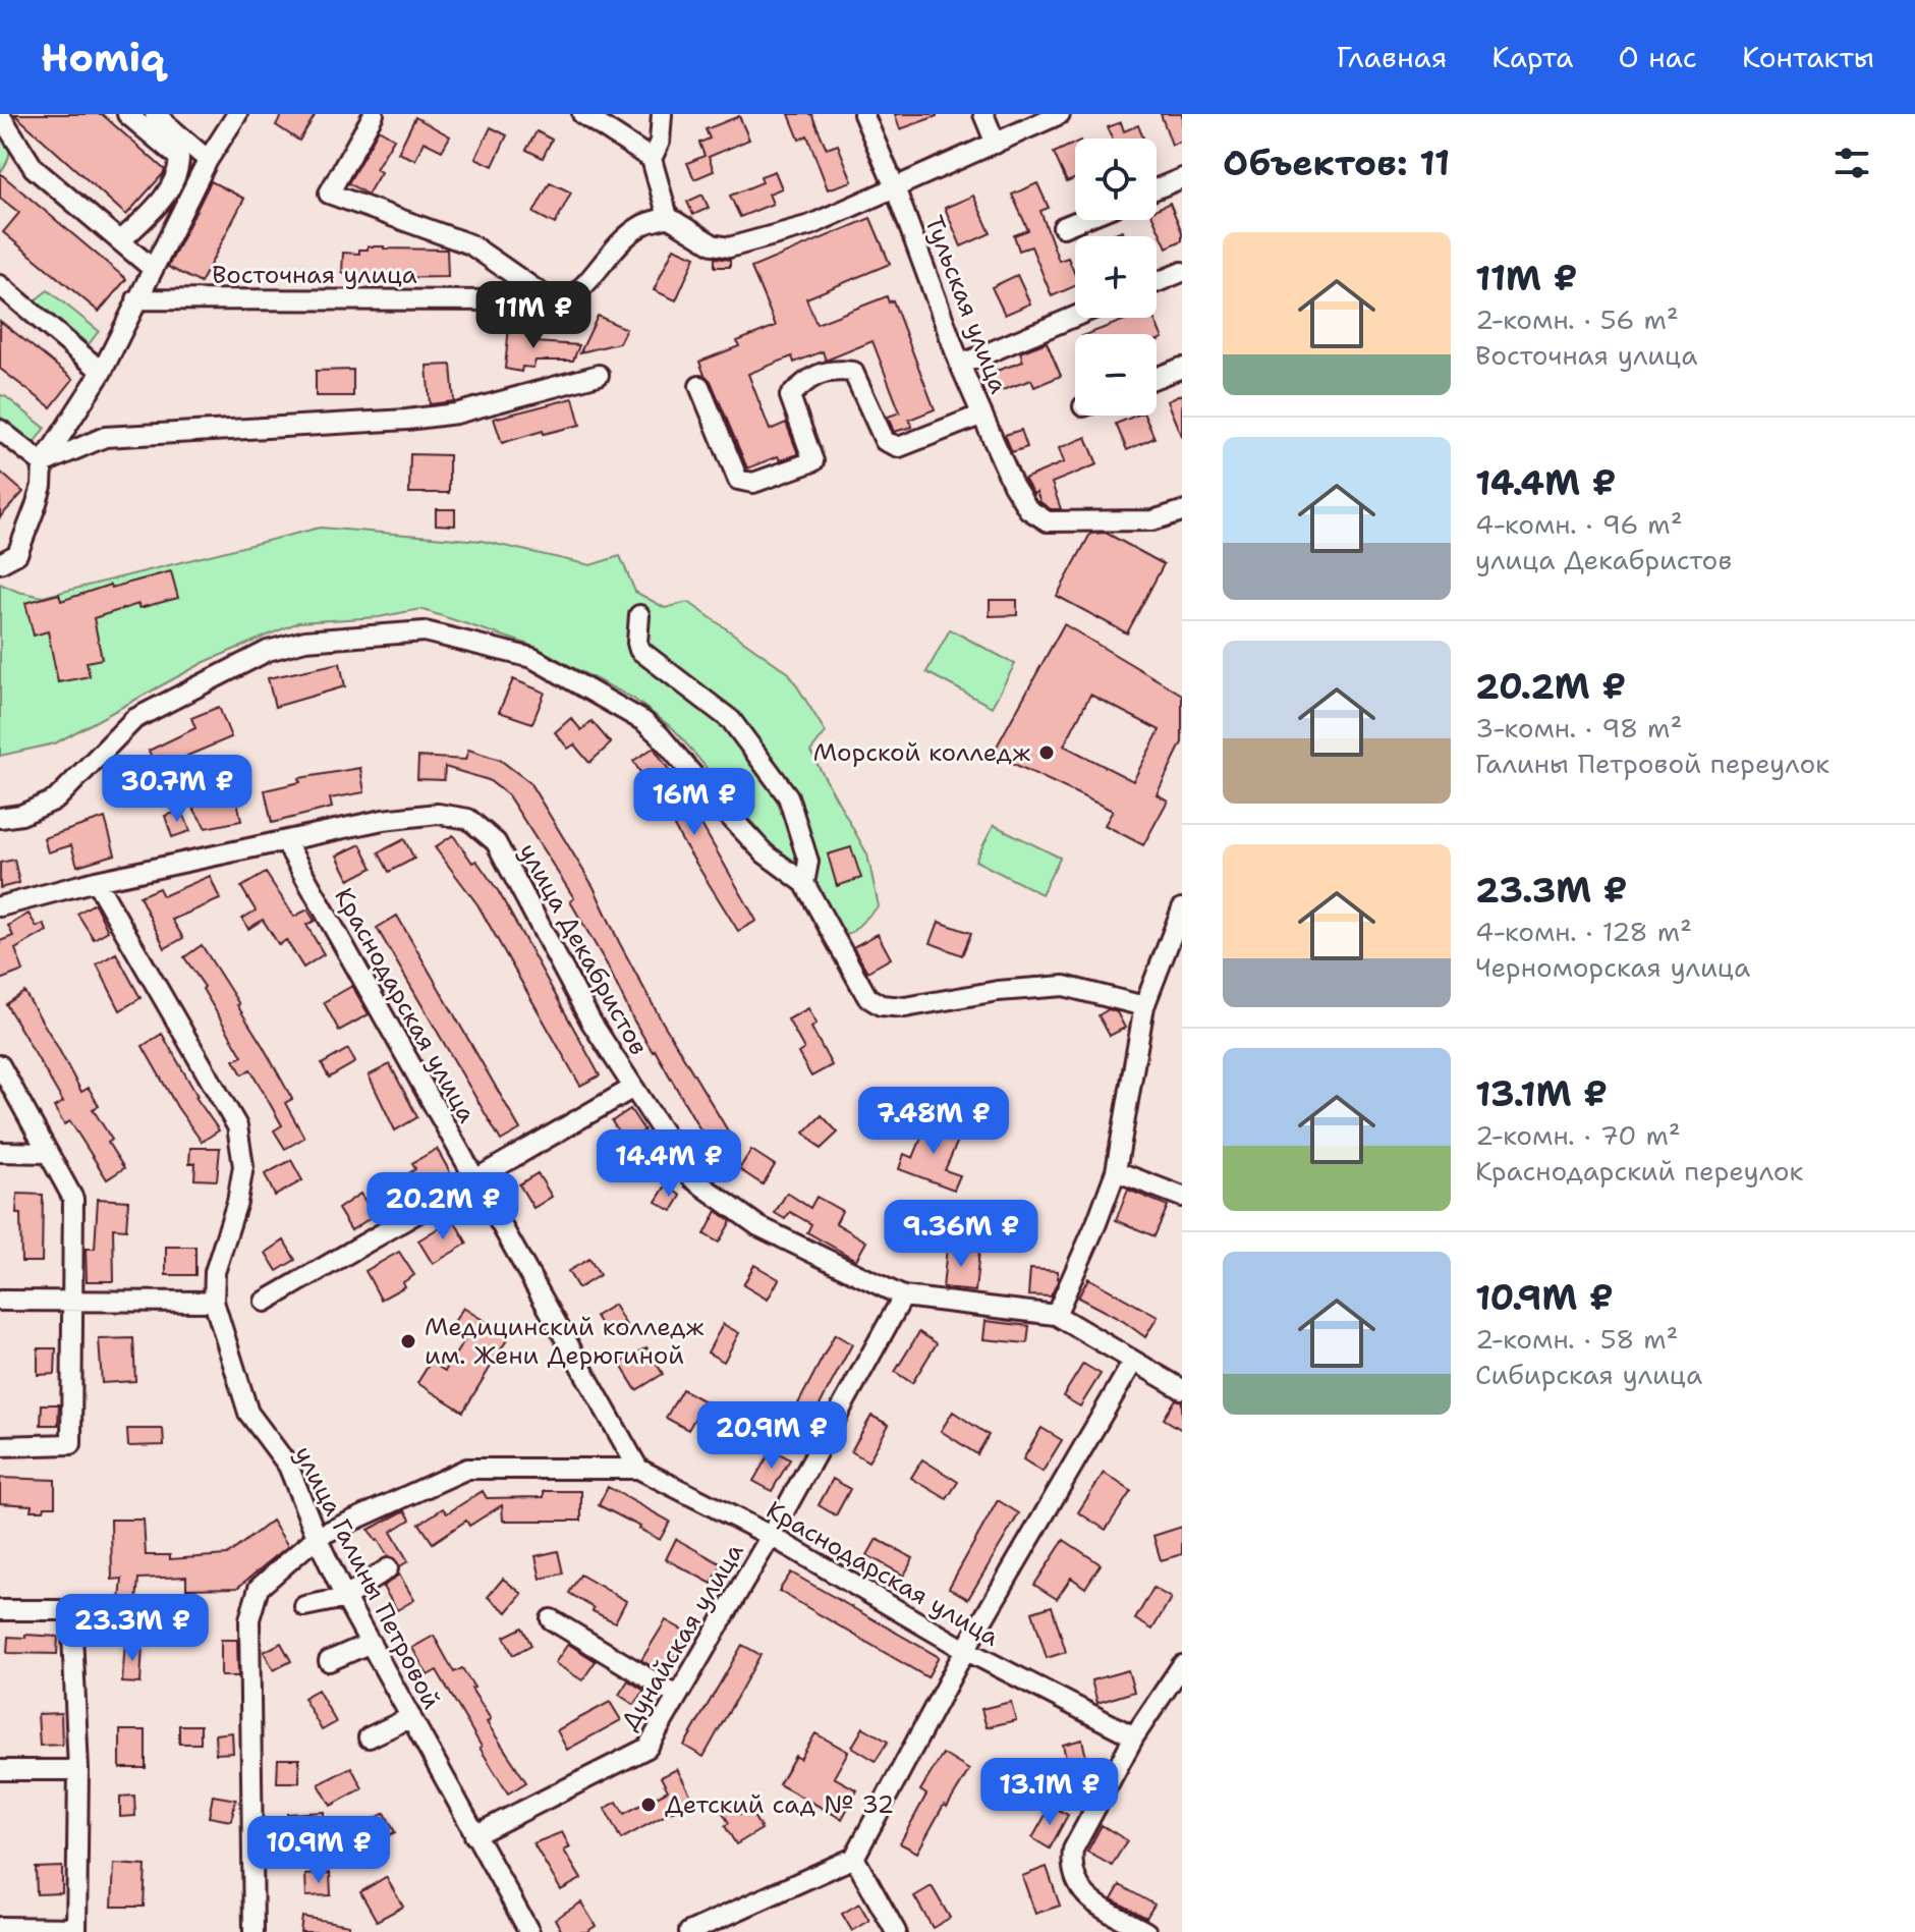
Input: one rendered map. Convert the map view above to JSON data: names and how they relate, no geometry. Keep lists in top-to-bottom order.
{
  "streets": {
    "street": [
      "Восточная улица",
      "Тульская улица",
      "улица Декабристов",
      "Краснодарская улица",
      "улица Галины Петровой",
      "Дунайская улица"
    ]
  },
  "crossings": [
    ["улица Декабристов", "Краснодарская улица"],
    ["улица Декабристов", "улица Галины Петровой"],
    ["улица Декабристов", "Дунайская улица"],
    ["Краснодарская улица", "Дунайская улица"],
    ["улица Галины Петровой", "Дунайская улица"]
  ],
  "places": ["Морской колледж", "Медицинский колледж им. Жени Дерюгиной", "Детский сад № 32"],
  "page": {
    "header": "Homiq",
    "nav": [
      "Главная",
      "Карта",
      "О нас",
      "Контакты"
    ],
    "heading": "Объектов: 11",
    "map_buttons": ["+", "−"],
    "list": [
      {
        "name": "11M ₽",
        "note": "2-комн. · 56 m² · Восточная улица"
      },
      {
        "name": "14.4M ₽",
        "note": "4-комн. · 96 m² · улица Декабристов"
      },
      {
        "name": "20.2M ₽",
        "note": "3-комн. · 98 m² · Галины Петровой переулок"
      },
      {
        "name": "23.3M ₽",
        "note": "4-комн. · 128 m² · Черноморская улица"
      },
      {
        "name": "13.1M ₽",
        "note": "2-комн. · 70 m² · Краснодарский переулок"
      },
      {
        "name": "10.9M ₽",
        "note": "2-комн. · 58 m² · Сибирская улица"
      }
    ],
    "price": [
      "11M ₽",
      "30.7M ₽",
      "16M ₽",
      "7.48M ₽",
      "14.4M ₽",
      "20.2M ₽",
      "9.36M ₽",
      "20.9M ₽",
      "23.3M ₽",
      "13.1M ₽",
      "10.9M ₽"
    ]
  }
}
